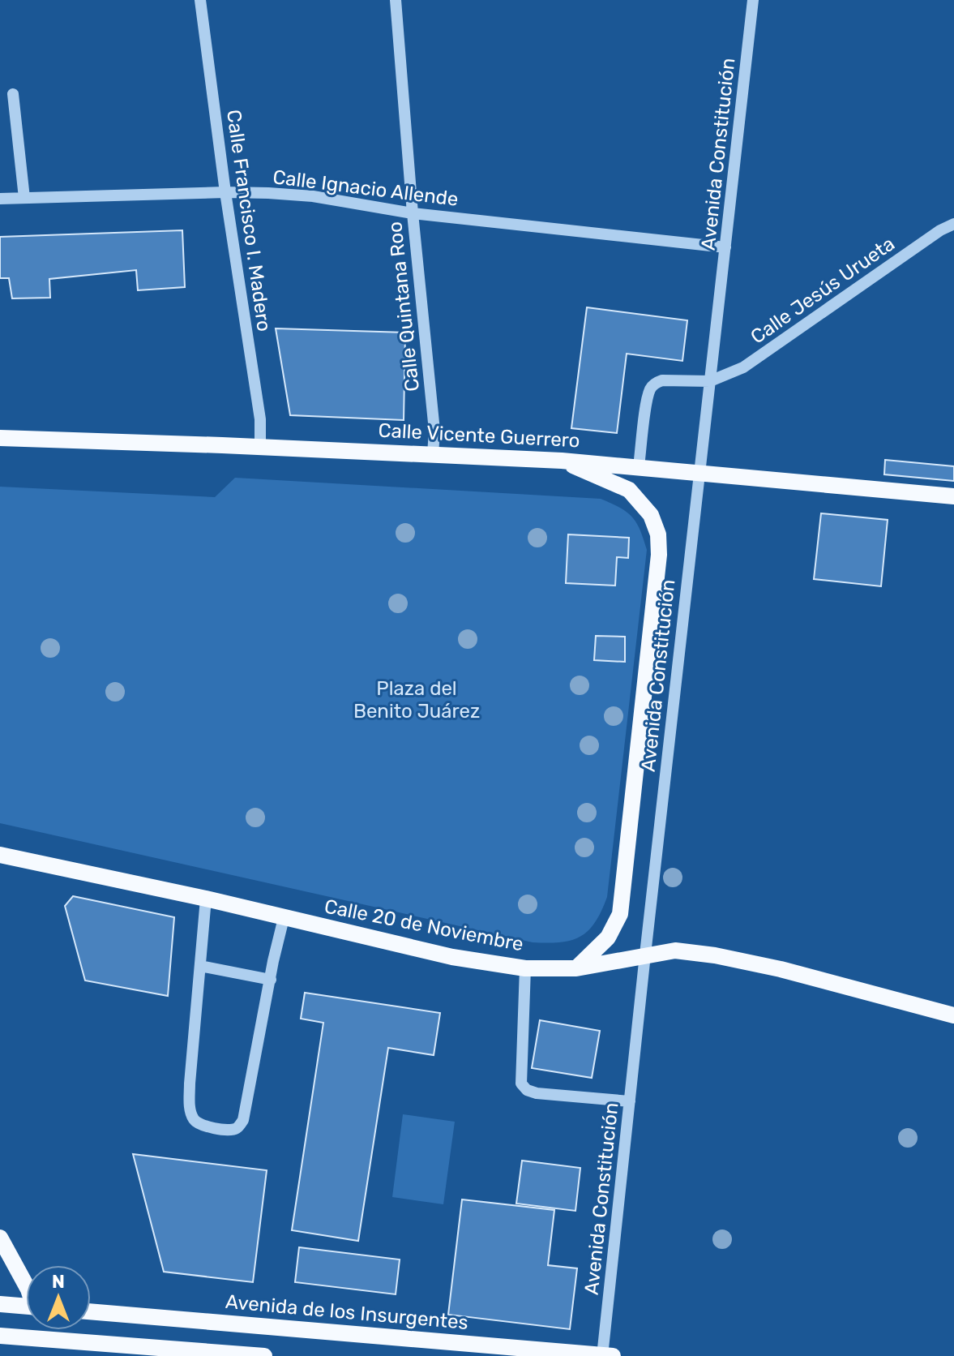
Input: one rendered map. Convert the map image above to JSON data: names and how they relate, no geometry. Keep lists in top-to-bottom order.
{
  "streets": {
    "main road": ["Calle Vicente Guerrero", "Calle 20 de Noviembre", "Avenida de los Insurgentes"],
    "street": [
      "Avenida Constitución",
      "Calle Ignacio Allende",
      "Calle Francisco I. Madero",
      "Calle Jesús Urueta",
      "Calle Quintana Roo"
    ]
  },
  "crossings": [
    ["Avenida Constitución", "Calle Ignacio Allende"],
    ["Avenida Constitución", "Calle Jesús Urueta"],
    ["Avenida Constitución", "Calle Vicente Guerrero"],
    ["Avenida Constitución", "Calle 20 de Noviembre"],
    ["Avenida Constitución", "Avenida de los Insurgentes"],
    ["Calle Ignacio Allende", "Calle Francisco I. Madero"],
    ["Calle Ignacio Allende", "Calle Quintana Roo"],
    ["Calle Francisco I. Madero", "Calle Vicente Guerrero"],
    ["Calle Quintana Roo", "Calle Vicente Guerrero"]
  ],
  "parks": ["Plaza del Benito Juárez"],
  "north": "top"
}
